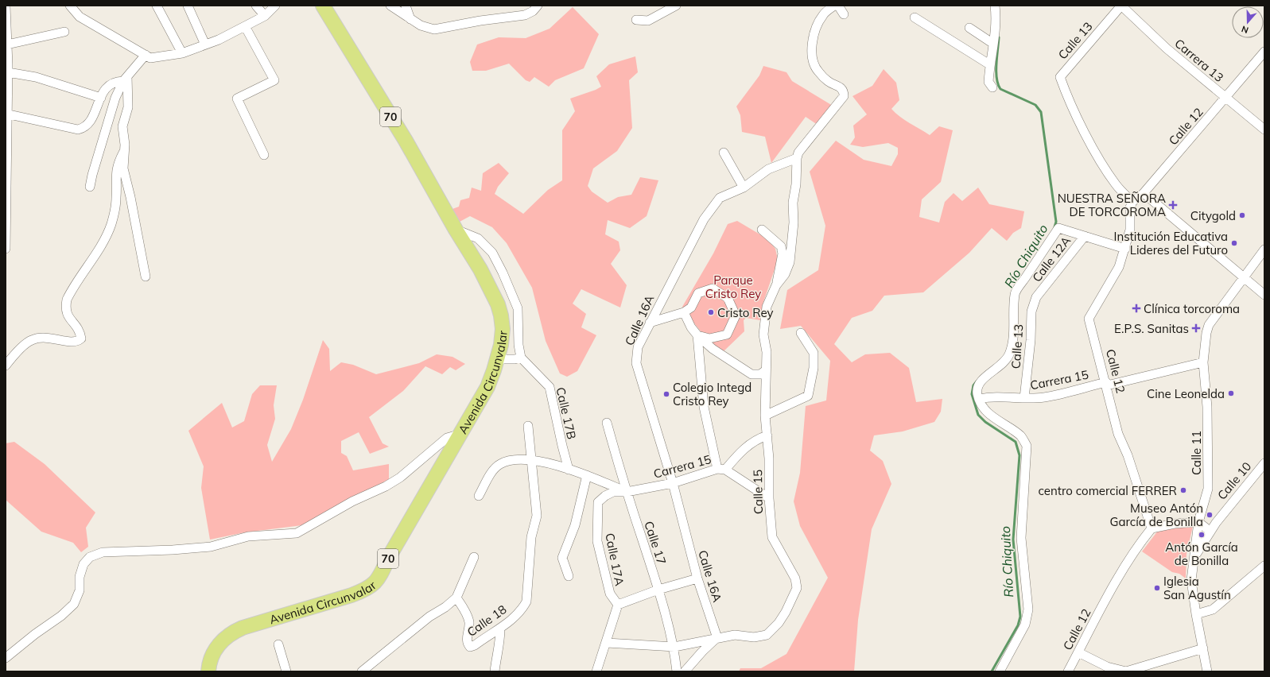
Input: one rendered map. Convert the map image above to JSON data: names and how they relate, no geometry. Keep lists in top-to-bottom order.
{
  "streets": {
    "main road": ["70", "Avenida Circunvalar"],
    "street": [
      "Calle 13",
      "Carrera 13",
      "Calle 12",
      "Calle 12A",
      "Calle 16A",
      "Carrera 15",
      "Calle 17B",
      "Calle 11",
      "Calle 10",
      "Calle 15",
      "Calle 17",
      "Calle 17A",
      "Calle 18"
    ]
  },
  "crossings": [
    ["Calle 13", "Carrera 13"],
    ["Calle 13", "Calle 12"],
    ["Calle 13", "Calle 12A"],
    ["Calle 13", "Carrera 15"],
    ["Carrera 13", "Calle 12"],
    ["Calle 12", "Carrera 15"],
    ["Calle 16A", "Carrera 15"],
    ["Calle 16A", "Calle 15"],
    ["Carrera 15", "Calle 11"],
    ["Carrera 15", "Calle 15"],
    ["Carrera 15", "Calle 17"],
    ["Carrera 15", "Calle 17A"],
    ["Calle 11", "Calle 10"],
    ["Calle 15", "Calle 17"]
  ],
  "water": ["Río Chiquito"],
  "parks": ["Parque Cristo Rey"],
  "places": {
    "health": ["NUESTRA SEÑORA DE TORCOROMA", "Clínica torcoroma", "E.P.S. Sanitas"],
    "other": [
      "Citygold",
      "Institución Educativa Lideres del Futuro",
      "Cristo Rey",
      "Cine Leonelda",
      "Colegio Integd Cristo Rey",
      "centro comercial FERRER",
      "Museo Antón García de Bonilla",
      "Antón García de Bonilla",
      "Iglesia San Agustín"
    ]
  },
  "north": "bottom"
}
